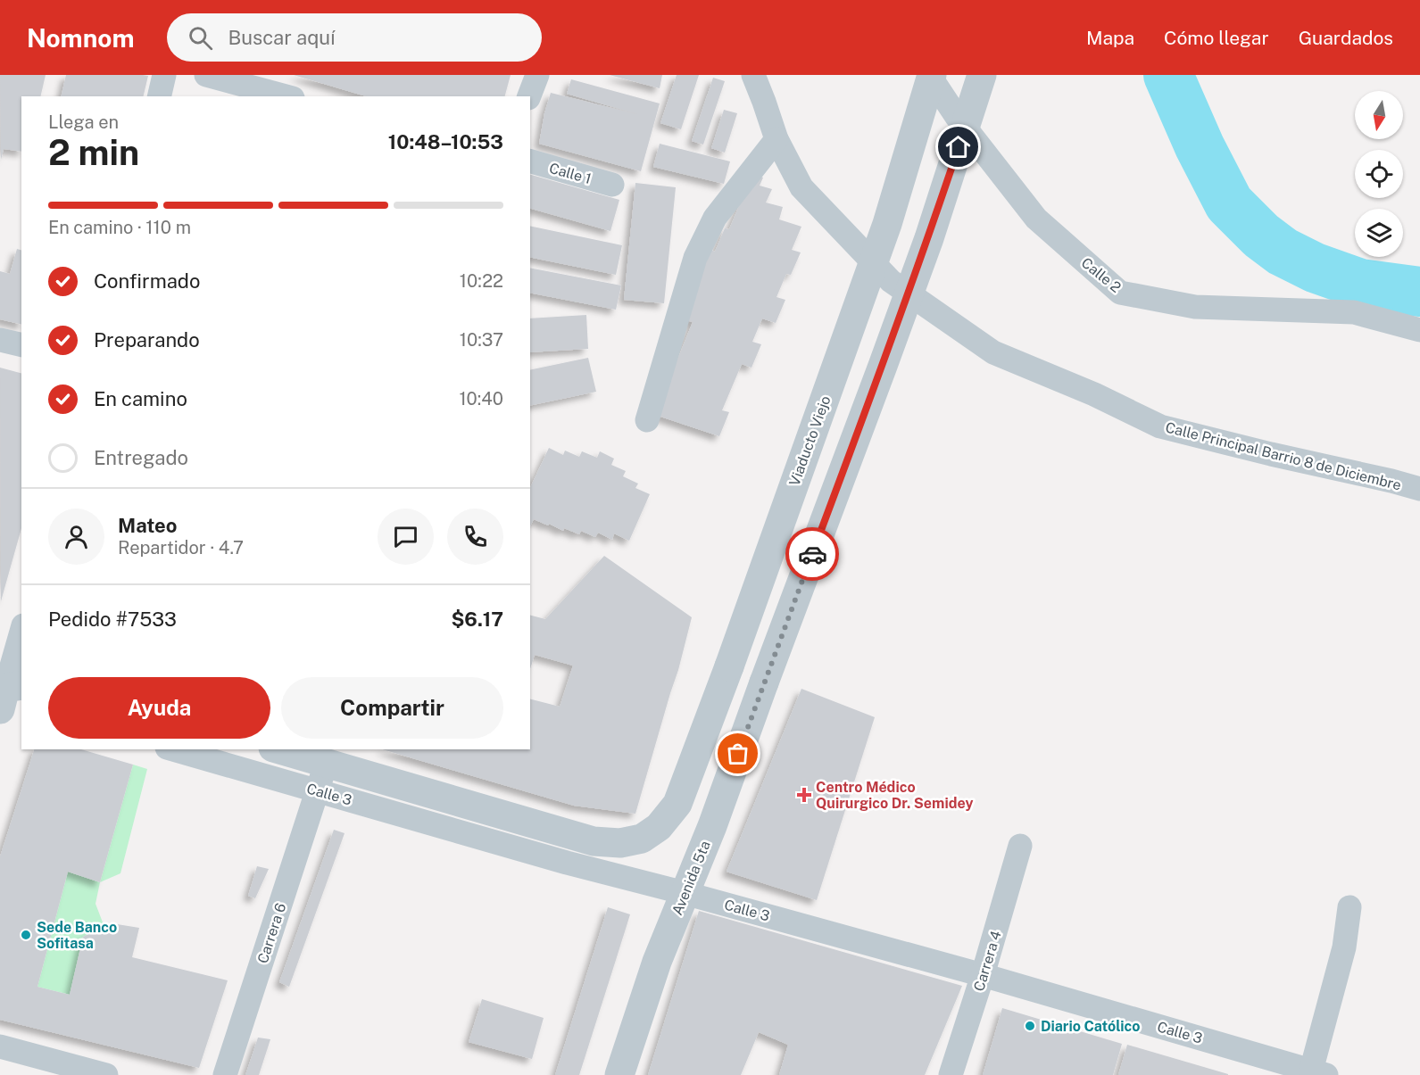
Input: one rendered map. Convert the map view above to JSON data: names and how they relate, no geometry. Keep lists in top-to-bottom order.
{
  "streets": {
    "street": [
      "Calle 1",
      "Calle 2",
      "Viaducto Viejo",
      "Calle Principal Barrio 8 de Diciembre",
      "Calle 3",
      "Avenida 5ta",
      "Carrera 6",
      "Carrera 4"
    ]
  },
  "crossings": [
    ["Calle 2", "Viaducto Viejo"],
    ["Viaducto Viejo", "Calle 3"],
    ["Calle 3", "Avenida 5ta"],
    ["Calle 3", "Carrera 6"],
    ["Calle 3", "Carrera 4"]
  ],
  "places": {
    "health": ["Centro Médico Quirurgico Dr. Semidey"],
    "other": ["Sede Banco Sofitasa", "Diario Católico"]
  },
  "north": "bottom",
  "page": {
    "header": "Nomnom",
    "search": "Buscar aquí",
    "nav": ["Mapa", "Cómo llegar", "Guardados"],
    "heading": ["2 min", "Llega en", "10:48–10:53"],
    "panel": [
      "Mateo",
      "Repartidor · 4.7",
      "Pedido #7533",
      "$6.17"
    ],
    "bar": "En camino · 110 m",
    "list": [
      ["Confirmado", "10:22"],
      ["Preparando", "10:37"],
      ["En camino", "10:40"],
      "Entregado"
    ],
    "buttons": ["Ayuda", "Compartir"]
  }
}
